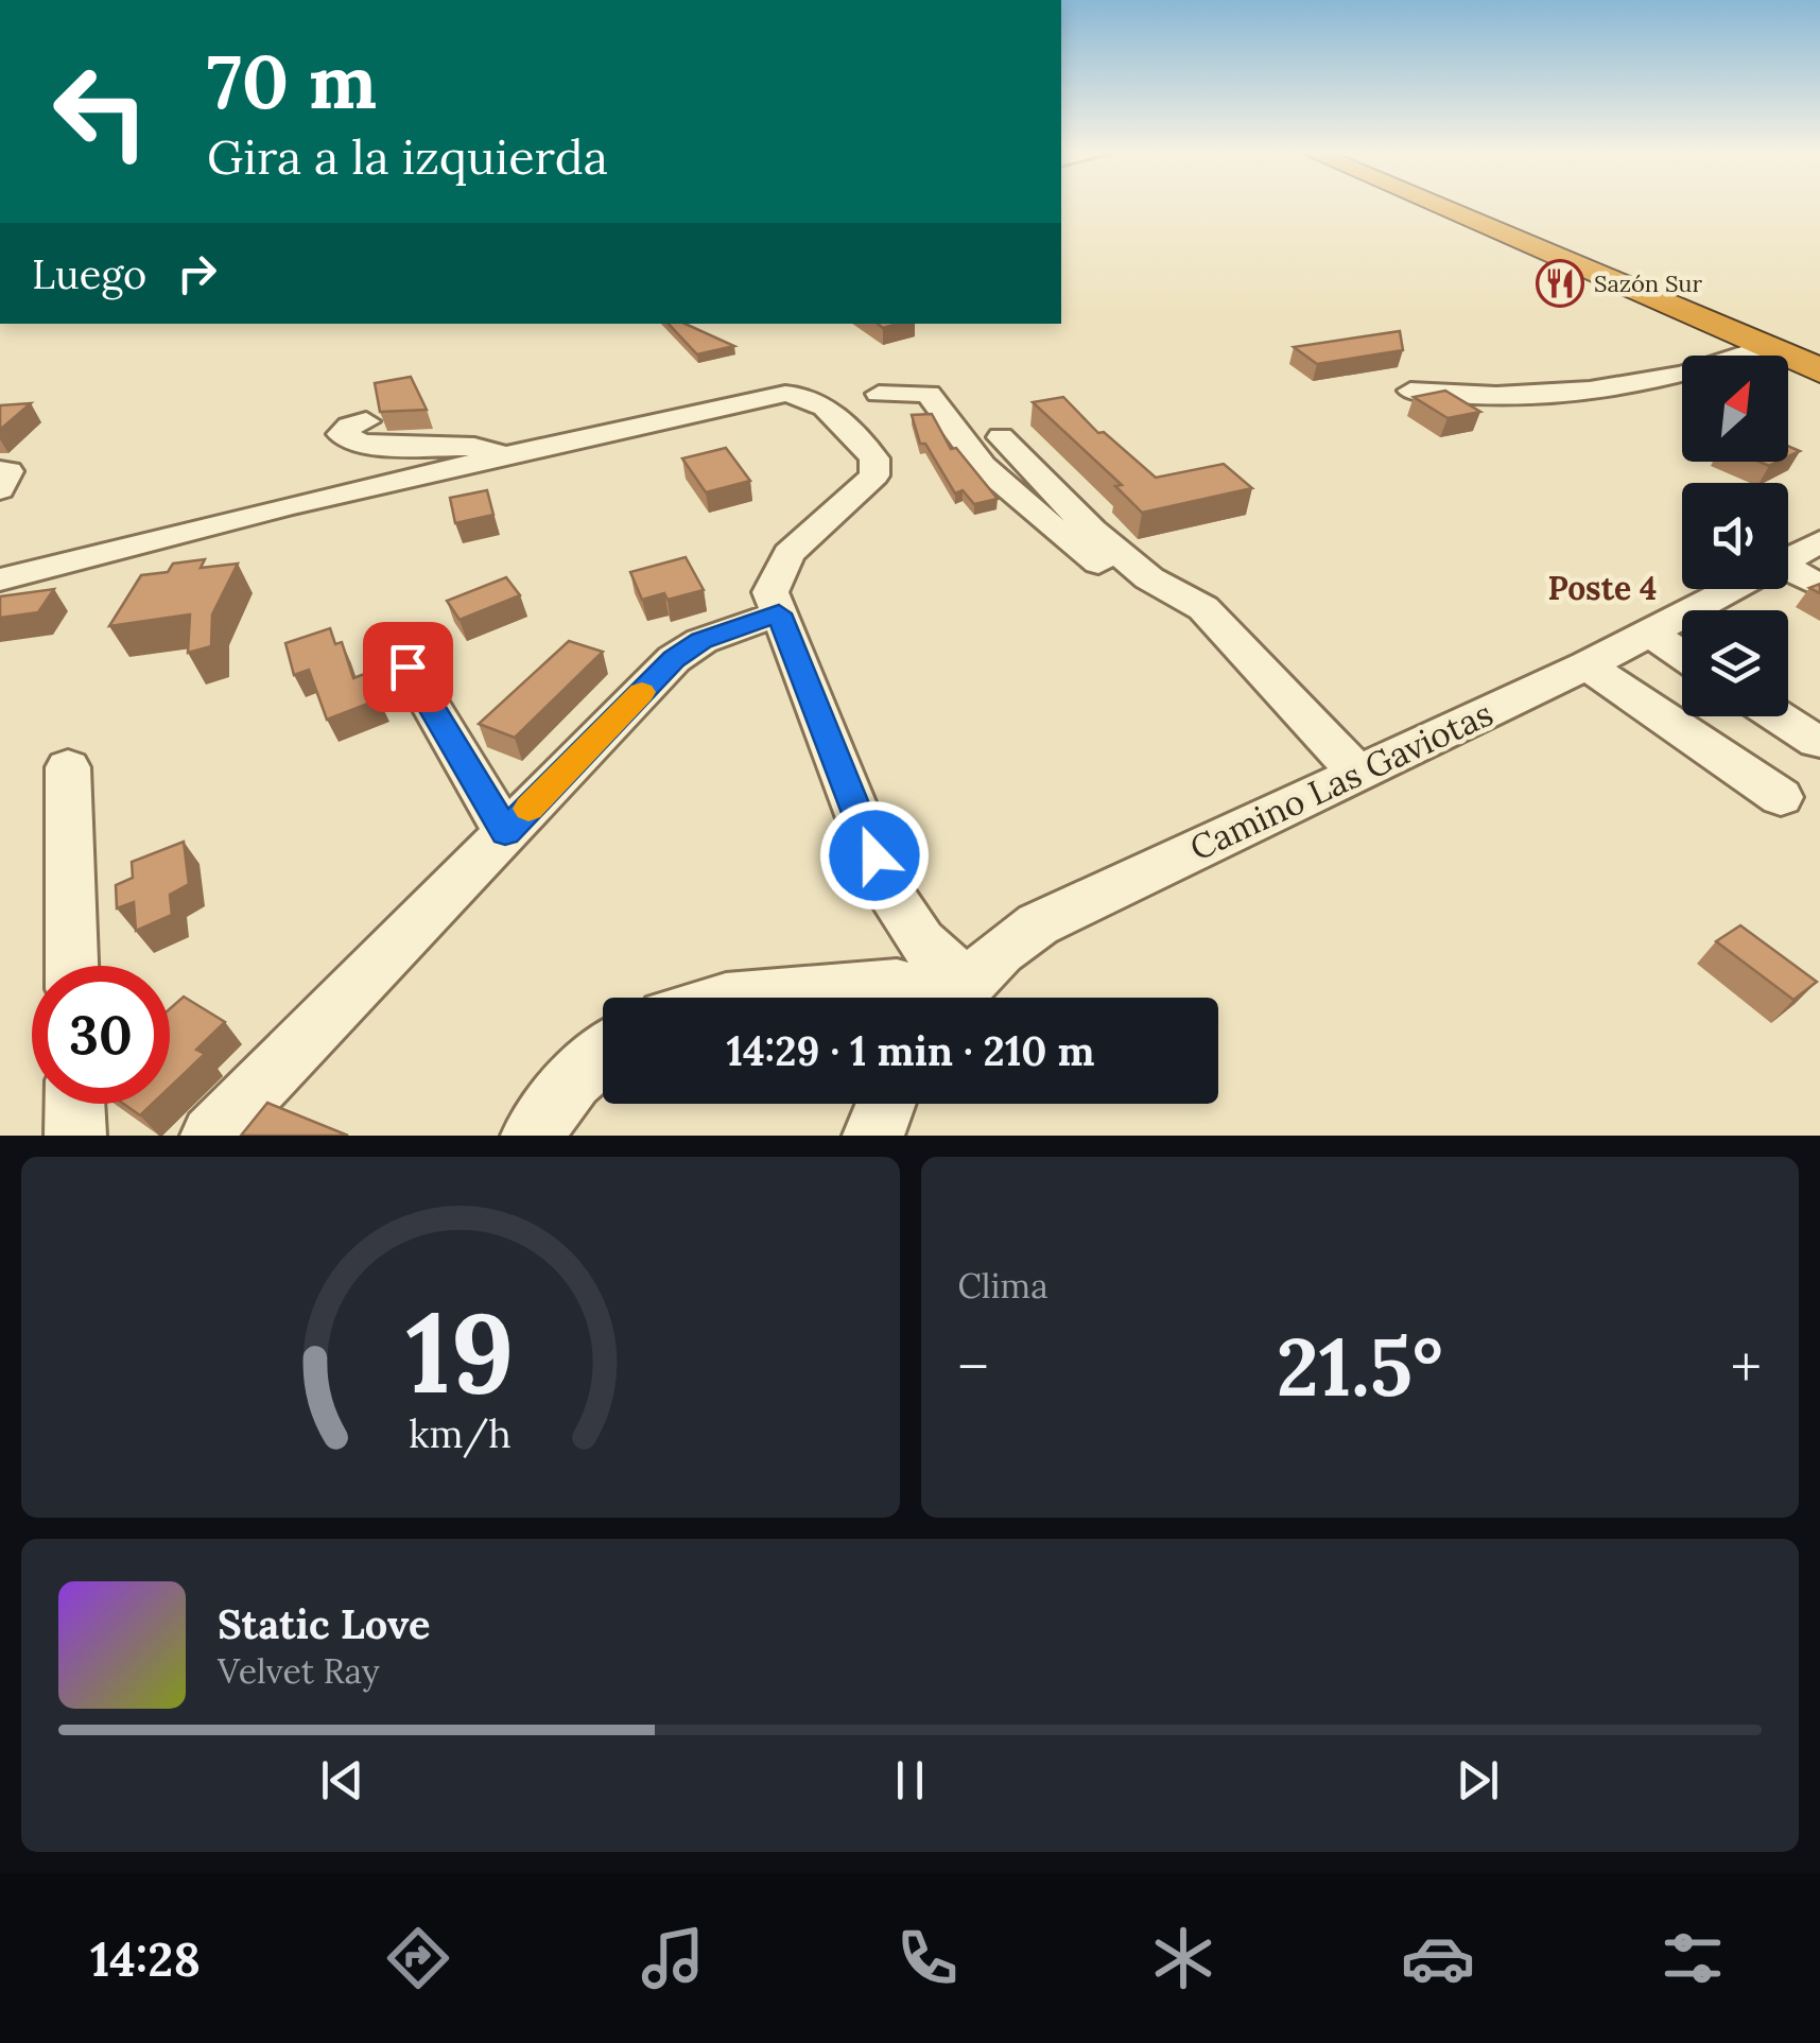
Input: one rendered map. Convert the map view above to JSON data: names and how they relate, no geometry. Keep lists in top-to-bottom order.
{
  "streets": {
    "street": ["Camino Las Gaviotas"]
  },
  "districts": ["Poste 4"],
  "places": {
    "restaurant": ["Sazón Sur"]
  },
  "north": "top right",
  "page": {
    "turn": ["70 m", "Gira a la izquierda"],
    "then": "Luego",
    "limit": "30",
    "trip": "14:29 · 1 min · 210 m",
    "tile": "Clima",
    "heat": ["−", "21.5°", "+"],
    "song": ["Static Love", "Velvet Ray"],
    "tabs": "14:28",
    "gauge": ["19", "km/h"]
  }
}
